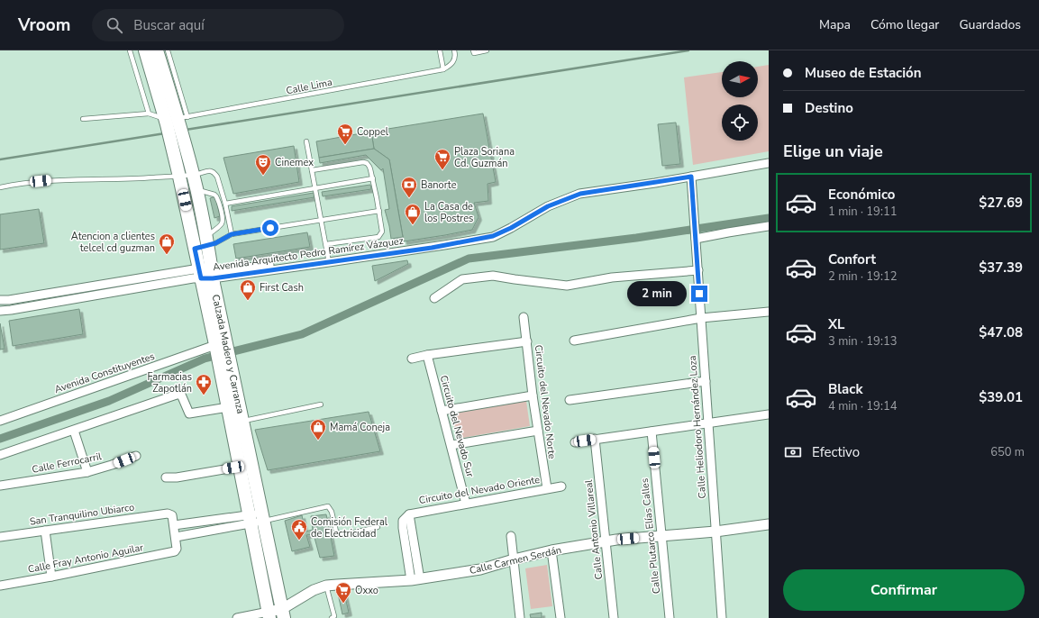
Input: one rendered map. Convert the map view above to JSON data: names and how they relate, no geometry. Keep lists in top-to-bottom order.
{
  "streets": {
    "main road": ["Calzada Madero y Carranza"],
    "street": [
      "Avenida Arquitecto Pedro Ramírez Vázquez",
      "Avenida Constituyentes",
      "Circuito del Nevado Norte",
      "Circuito del Nevado Sur",
      "Calle Heliodoro Hernández Loza",
      "Calle Ferrocarril",
      "Circuito del Nevado Oriente",
      "San Tranquilino Ubiarco",
      "Calle Antonio Villareal",
      "Calle Plutarco Elías Calles",
      "Calle Fray Antonio Aguilar",
      "Calle Carmen Serdán"
    ],
    "lane": ["Calle Lima"]
  },
  "crossings": [
    ["Calle Lima", "Calzada Madero y Carranza"],
    ["Avenida Arquitecto Pedro Ramírez Vázquez", "Calzada Madero y Carranza"],
    ["Avenida Arquitecto Pedro Ramírez Vázquez", "Calle Heliodoro Hernández Loza"],
    ["Calzada Madero y Carranza", "Avenida Constituyentes"],
    ["Calzada Madero y Carranza", "Calle Carmen Serdán"],
    ["Circuito del Nevado Norte", "Circuito del Nevado Oriente"],
    ["Circuito del Nevado Sur", "Circuito del Nevado Oriente"],
    ["Calle Heliodoro Hernández Loza", "Calle Carmen Serdán"],
    ["Circuito del Nevado Oriente", "Calle Carmen Serdán"],
    ["Calle Antonio Villareal", "Calle Carmen Serdán"],
    ["Calle Plutarco Elías Calles", "Calle Carmen Serdán"]
  ],
  "places": {
    "supermarket": ["Coppel", "Plaza Soriana Cd. Guzmán", "Oxxo"],
    "theatre": ["Cinemex"],
    "bank": ["Banorte"],
    "shop": [
      "La Casa de los Postres",
      "Atencion a clientes telcel cd guzman",
      "First Cash",
      "Mamá Coneja"
    ],
    "pharmacy": ["Farmacias Zapotlán"],
    "public building": ["Comisión Federal de Electricidad"]
  },
  "north": "right",
  "page": {
    "header": "Vroom",
    "search": "Buscar aquí",
    "nav": ["Mapa", "Cómo llegar", "Guardados"],
    "banner": ["Museo de Estación", "Destino"],
    "heading": "Elige un viaje",
    "list": [
      {
        "name": "Económico",
        "note": "1 min · 19:11",
        "value": "$27.69"
      },
      {
        "name": "Confort",
        "note": "2 min · 19:12",
        "value": "$37.39"
      },
      {
        "name": "XL",
        "note": "3 min · 19:13",
        "value": "$47.08"
      },
      {
        "name": "Black",
        "note": "4 min · 19:14",
        "value": "$39.01"
      }
    ],
    "bubble": "2 min",
    "pay": ["Efectivo", "650 m"],
    "buttons": "Confirmar"
  }
}
